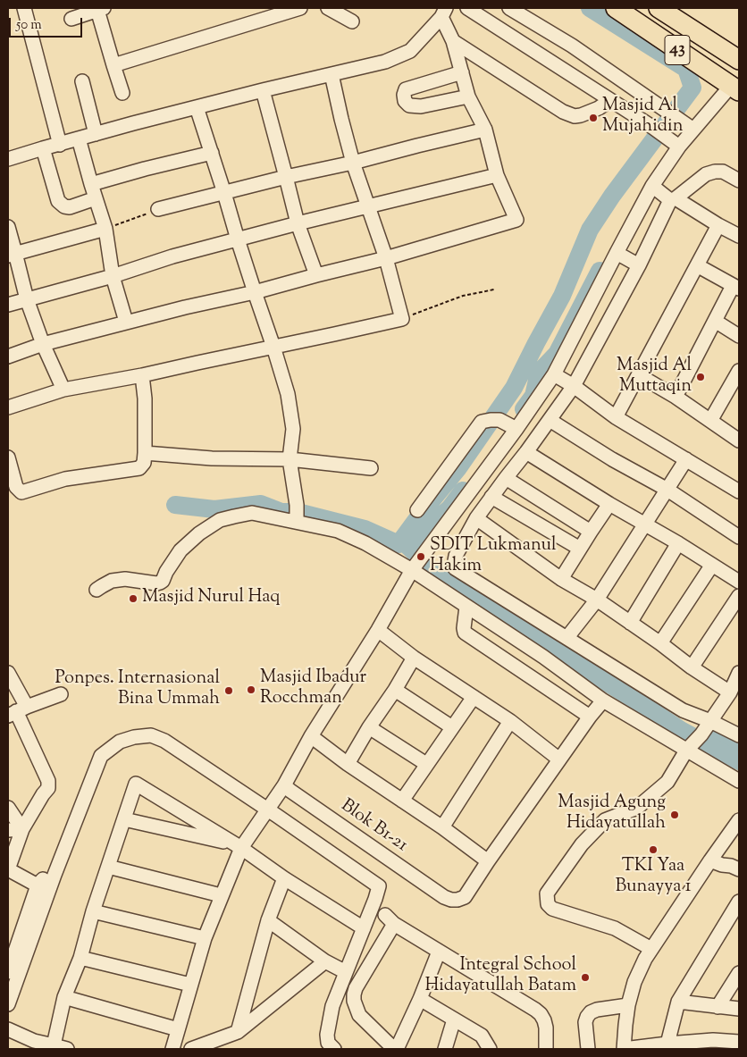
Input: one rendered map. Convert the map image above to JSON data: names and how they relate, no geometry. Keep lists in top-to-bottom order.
{
  "streets": {
    "highway": ["43"],
    "street": ["Blok B1-21"]
  },
  "places": [
    "Masjid Al Mujahidin",
    "Masjid Al Muttaqin",
    "SDIT Lukmanul Hakim",
    "Masjid Nurul Haq",
    "Masjid Ibadur Rocchman",
    "Ponpes. Internasional Bina Ummah",
    "Masjid Agung Hidayatullah",
    "TKI Yaa Bunayya 1",
    "Integral School Hidayatullah Batam"
  ],
  "scale_bar": "50 m"
}
